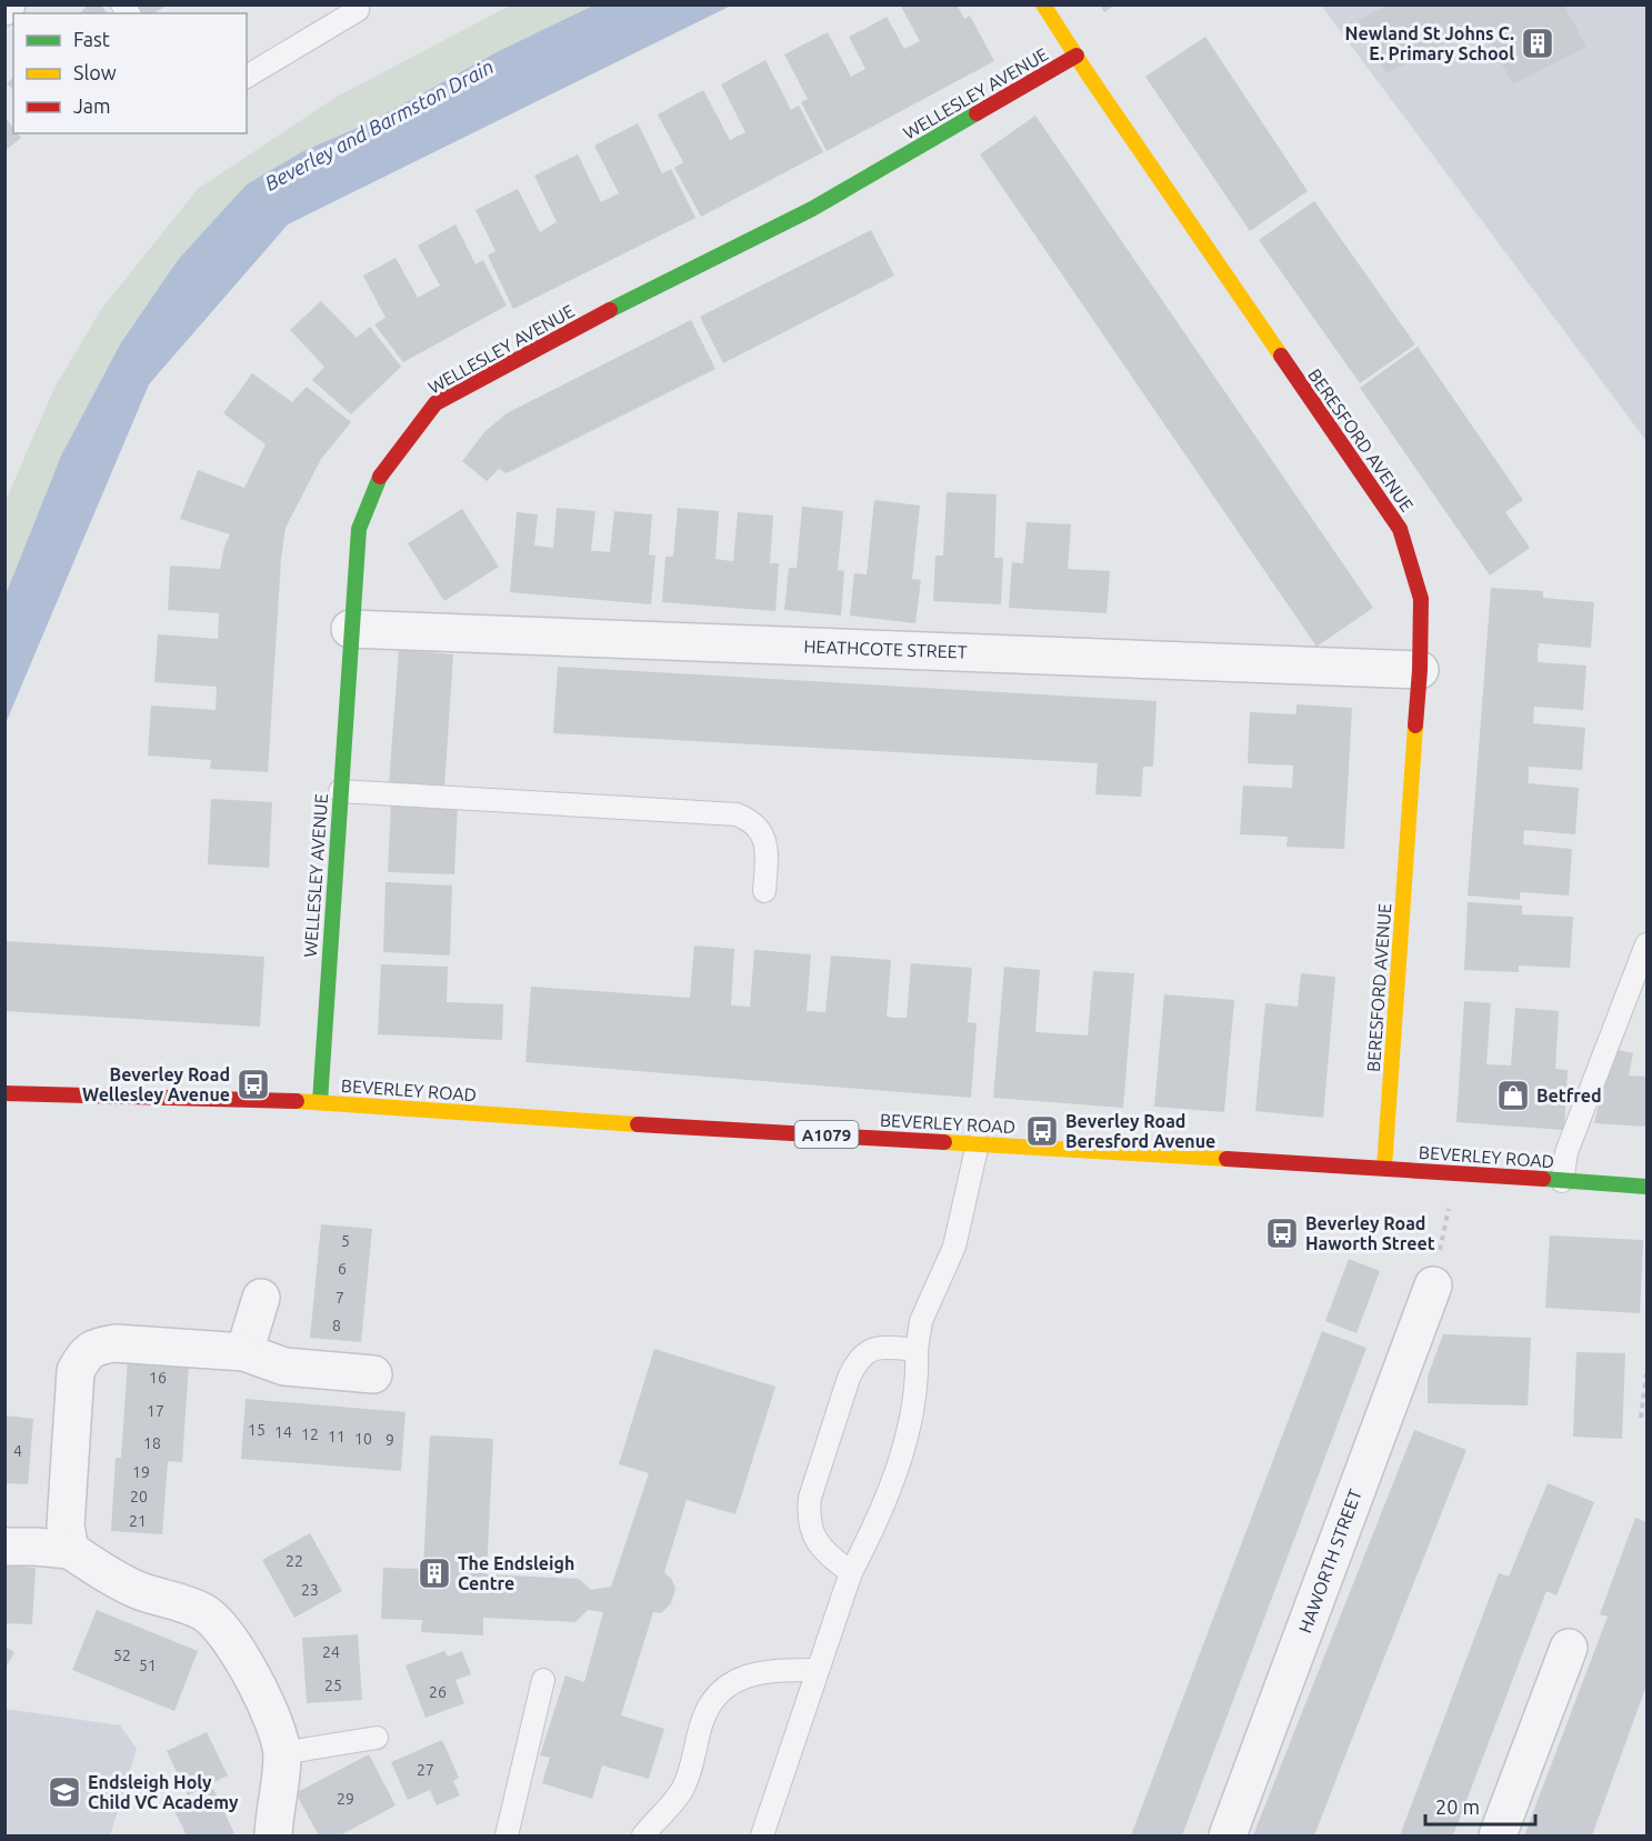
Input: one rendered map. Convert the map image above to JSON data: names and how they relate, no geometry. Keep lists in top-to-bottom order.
{
  "streets": {
    "street": [
      "WELLESLEY AVENUE",
      "BERESFORD AVENUE",
      "HEATHCOTE STREET",
      "BEVERLEY ROAD",
      "A1079",
      "HAWORTH STREET"
    ]
  },
  "crossings": [
    ["WELLESLEY AVENUE", "BERESFORD AVENUE"],
    ["WELLESLEY AVENUE", "HEATHCOTE STREET"],
    ["WELLESLEY AVENUE", "BEVERLEY ROAD"],
    ["BERESFORD AVENUE", "HEATHCOTE STREET"],
    ["BERESFORD AVENUE", "BEVERLEY ROAD"]
  ],
  "water": ["Beverley and Barmston Drain"],
  "places": {
    "building": ["Newland St Johns C. E. Primary School", "The Endsleigh Centre"],
    "bus stop": ["Beverley Road Wellesley Avenue", "Beverley Road Beresford Avenue", "Beverley Road Haworth Street"],
    "shop": ["Betfred"],
    "school or university": ["Endsleigh Holy Child VC Academy"]
  },
  "house_numbers": [
    "5",
    "6",
    "7",
    "8",
    "16",
    "17",
    "15",
    "14",
    "12",
    "11",
    "10",
    "9",
    "18",
    "4",
    "19",
    "20",
    "21",
    "22",
    "23",
    "24",
    "52",
    "51",
    "25",
    "26",
    "27",
    "29"
  ],
  "legend": ["Fast", "Slow", "Jam"],
  "scale_bar": "20 m"
}
